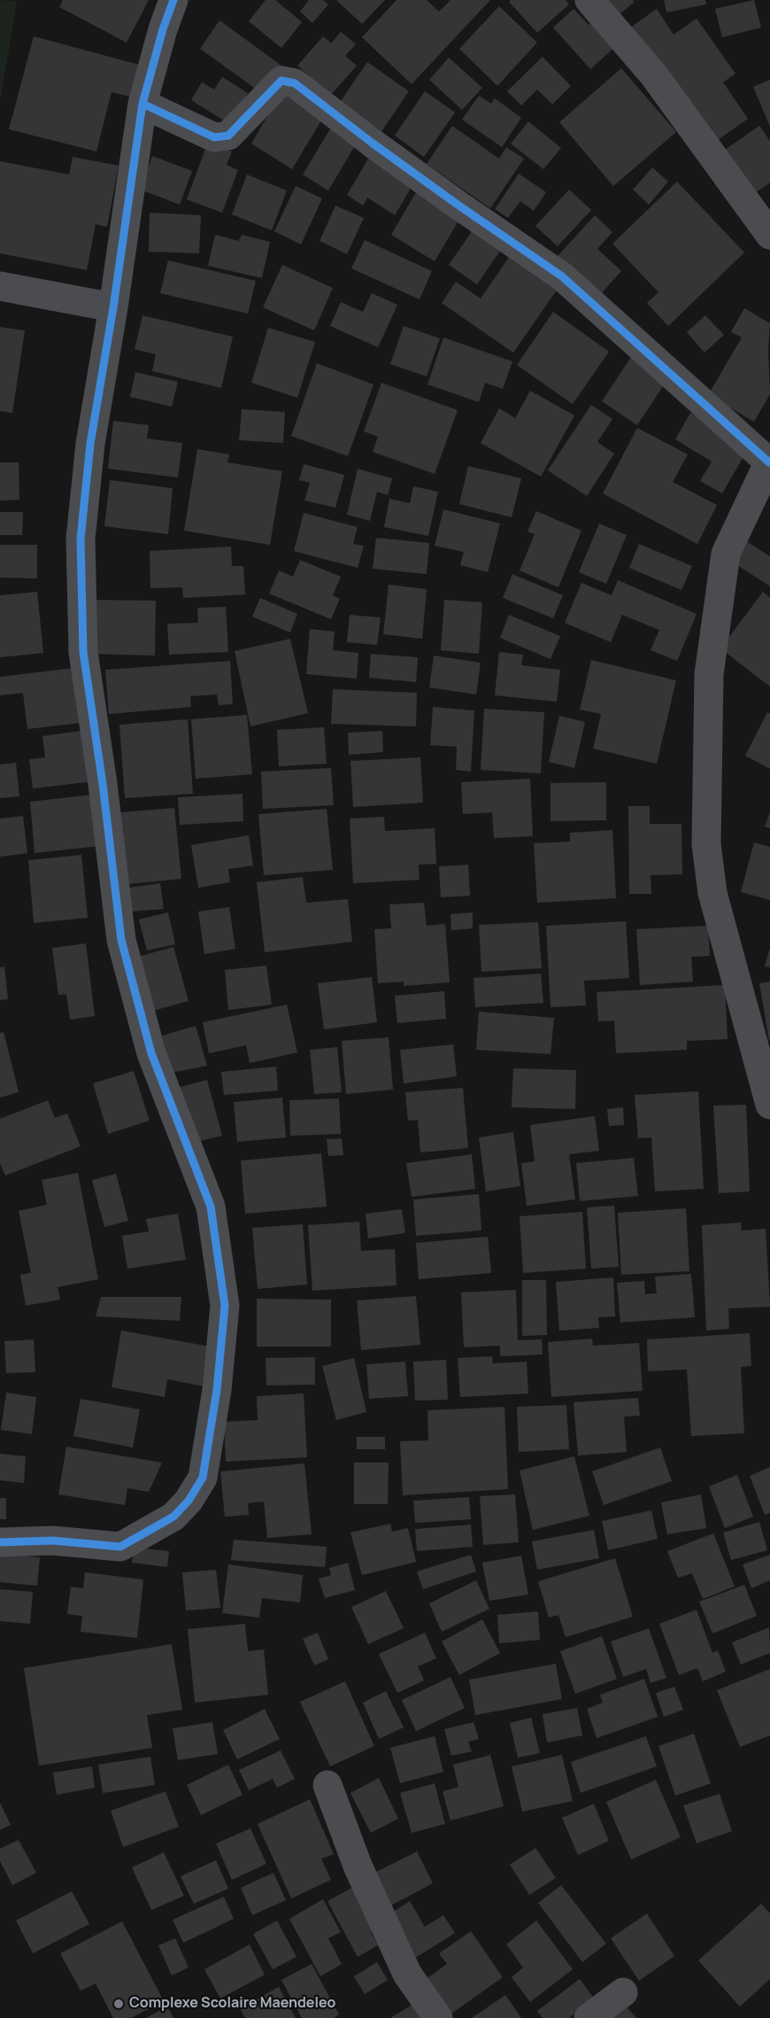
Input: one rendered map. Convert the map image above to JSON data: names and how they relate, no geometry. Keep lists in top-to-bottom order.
{
  "places": ["Complexe Scolaire Maendeleo"]
}
